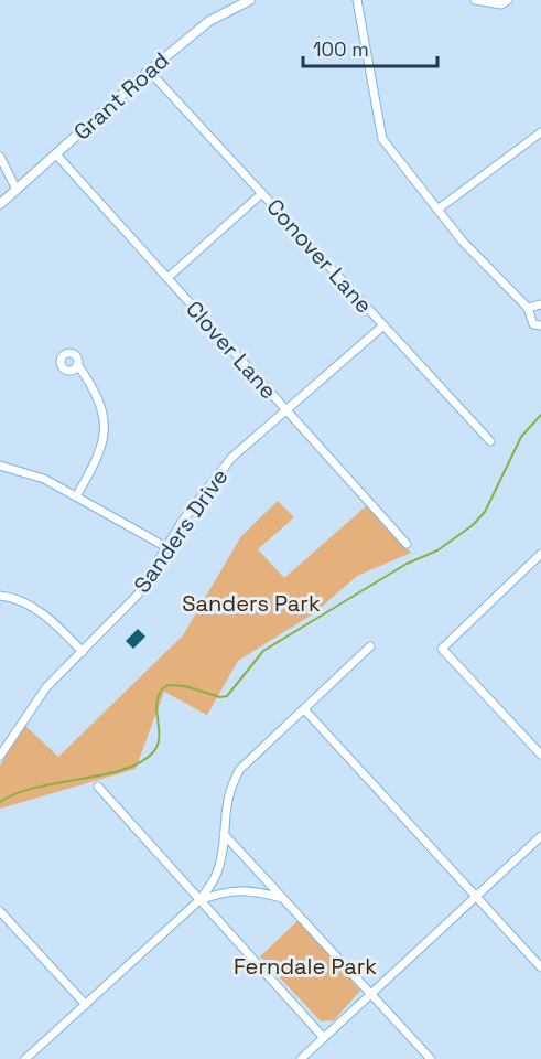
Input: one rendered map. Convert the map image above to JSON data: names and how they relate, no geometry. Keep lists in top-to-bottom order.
{
  "streets": {
    "street": [
      "Grant Road",
      "Conover Lane",
      "Clover Lane",
      "Sanders Drive"
    ]
  },
  "crossings": [
    ["Grant Road", "Conover Lane"],
    ["Grant Road", "Clover Lane"],
    ["Conover Lane", "Sanders Drive"],
    ["Clover Lane", "Sanders Drive"]
  ],
  "parks": ["Sanders Park", "Ferndale Park"],
  "scale_bar": "100 m"
}
